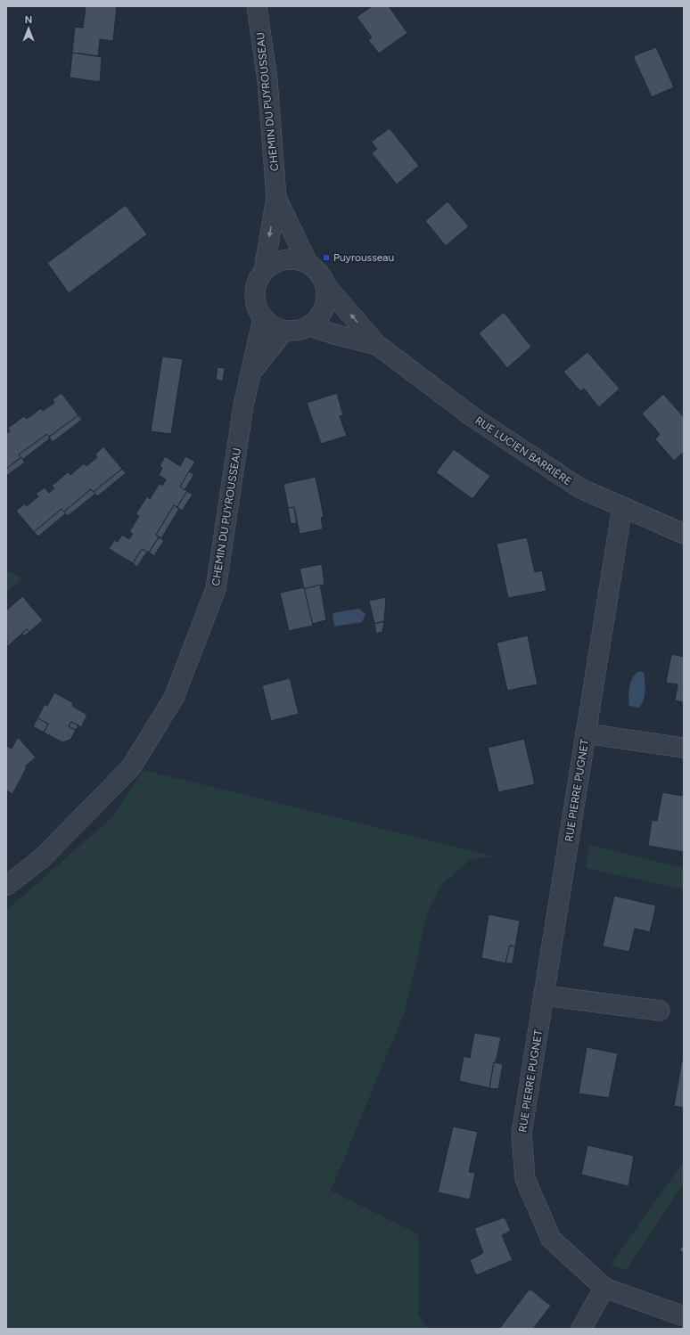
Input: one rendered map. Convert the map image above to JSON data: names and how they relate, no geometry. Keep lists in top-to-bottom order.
{
  "streets": {
    "street": ["CHEMIN DU PUYROUSSEAU", "RUE LUCIEN BARRIÈRE", "RUE PIERRE PUGNET"]
  },
  "crossings": [
    ["CHEMIN DU PUYROUSSEAU", "RUE LUCIEN BARRIÈRE"],
    ["RUE LUCIEN BARRIÈRE", "RUE PIERRE PUGNET"]
  ],
  "places": {
    "transit": ["Puyrousseau"]
  },
  "north": "top"
}
